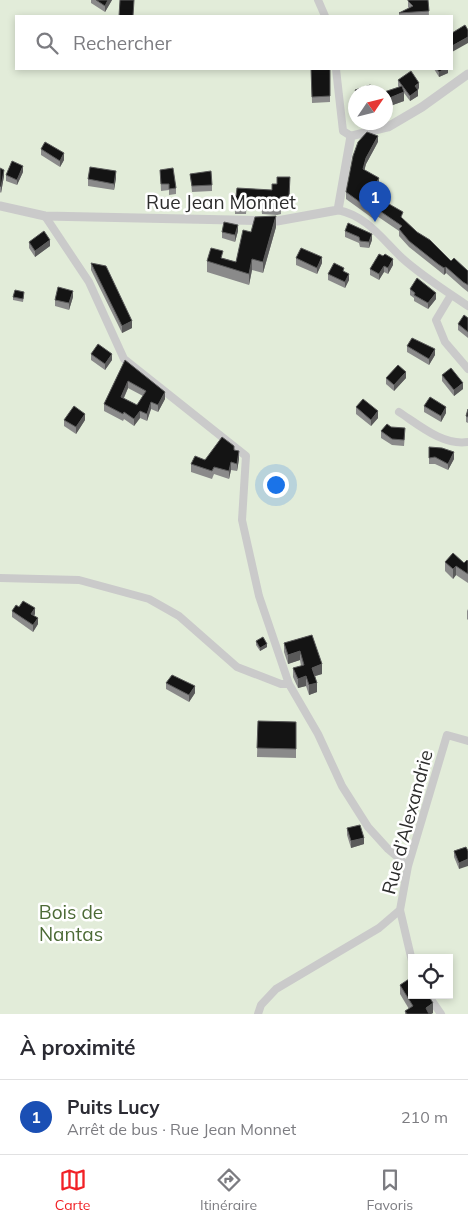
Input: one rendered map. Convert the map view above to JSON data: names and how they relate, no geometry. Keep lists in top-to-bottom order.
{
  "streets": {
    "street": ["Rue Jean Monnet", "Rue d’Alexandrie"]
  },
  "parks": ["Bois de Nantas"],
  "north": "top right",
  "page": {
    "search": "Rechercher",
    "pins": "1",
    "heading": "À proximité",
    "list": [
      {
        "mark": "1",
        "name": "Puits Lucy",
        "note": "Arrêt de bus · Rue Jean Monnet",
        "value": "210 m"
      }
    ],
    "nav": ["Carte", "Itinéraire", "Favoris"]
  }
}
